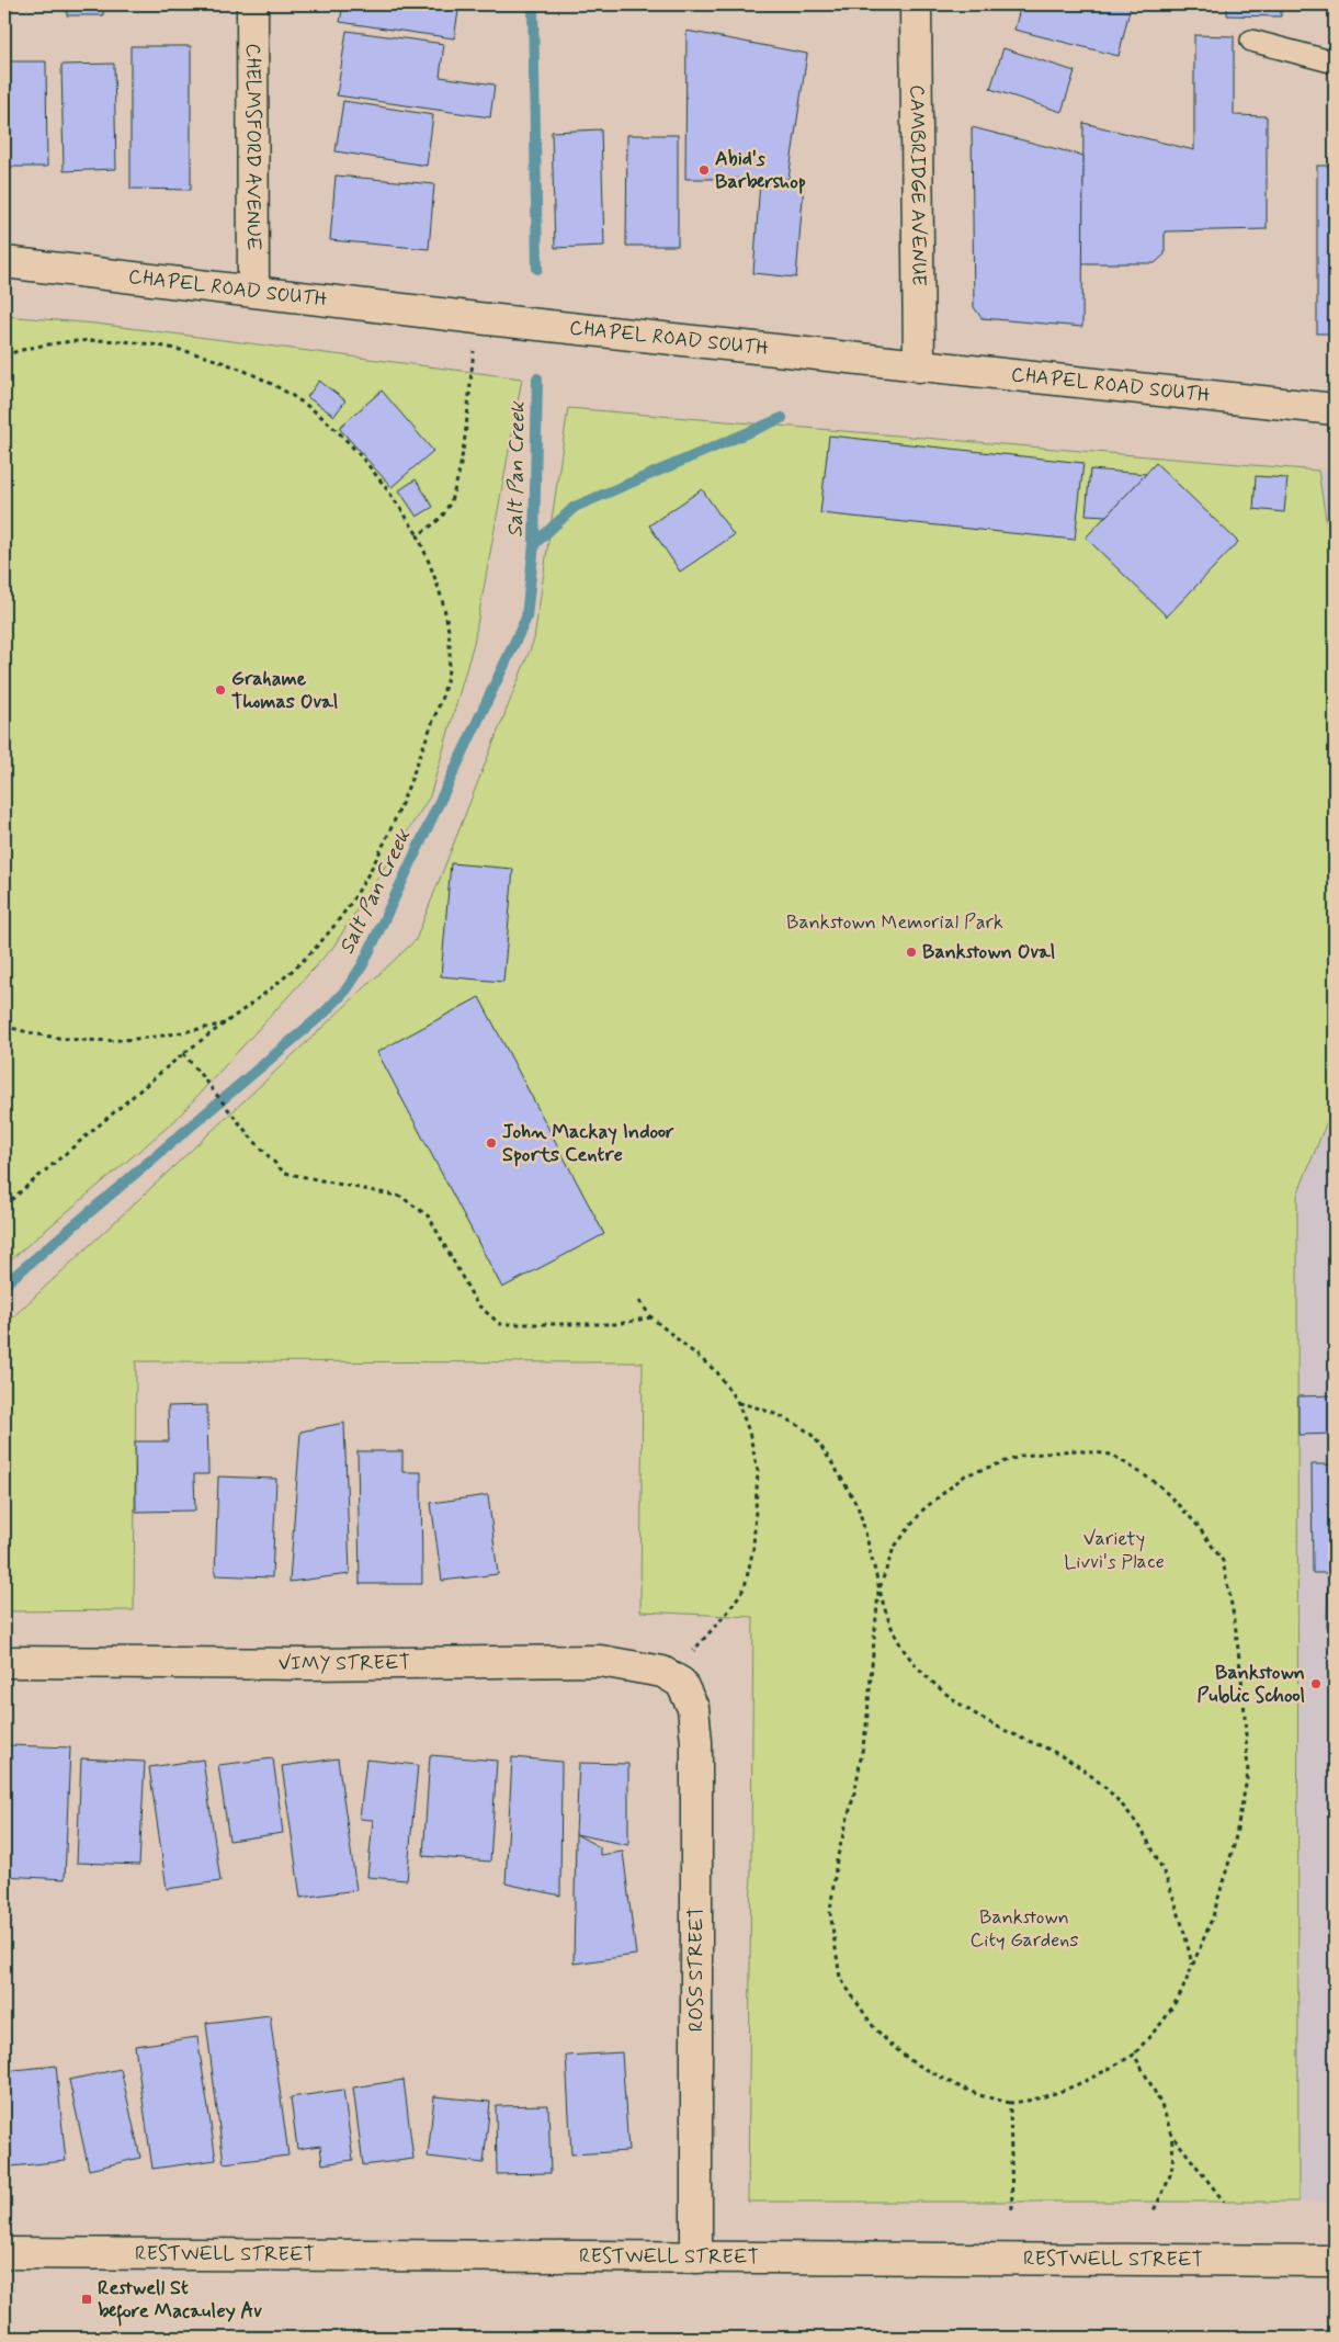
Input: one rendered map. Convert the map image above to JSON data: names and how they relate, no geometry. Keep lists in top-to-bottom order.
{
  "streets": {
    "street": [
      "CHELMSFORD AVENUE",
      "CAMBRIDGE AVENUE",
      "CHAPEL ROAD SOUTH",
      "VIMY STREET",
      "ROSS STREET",
      "RESTWELL STREET"
    ]
  },
  "crossings": [
    ["CHELMSFORD AVENUE", "CHAPEL ROAD SOUTH"],
    ["CAMBRIDGE AVENUE", "CHAPEL ROAD SOUTH"],
    ["VIMY STREET", "ROSS STREET"],
    ["ROSS STREET", "RESTWELL STREET"]
  ],
  "water": ["Salt Pan Creek"],
  "parks": ["Bankstown Memorial Park", "Variety Livvi's Place", "Bankstown City Gardens"],
  "places": {
    "other": [
      "Abid's Barbershop",
      "Grahame Thomas Oval",
      "Bankstown Oval",
      "John Mackay Indoor Sports Centre",
      "Bankstown Public School"
    ],
    "transit": ["Restwell St before Macauley Av"]
  }
}
